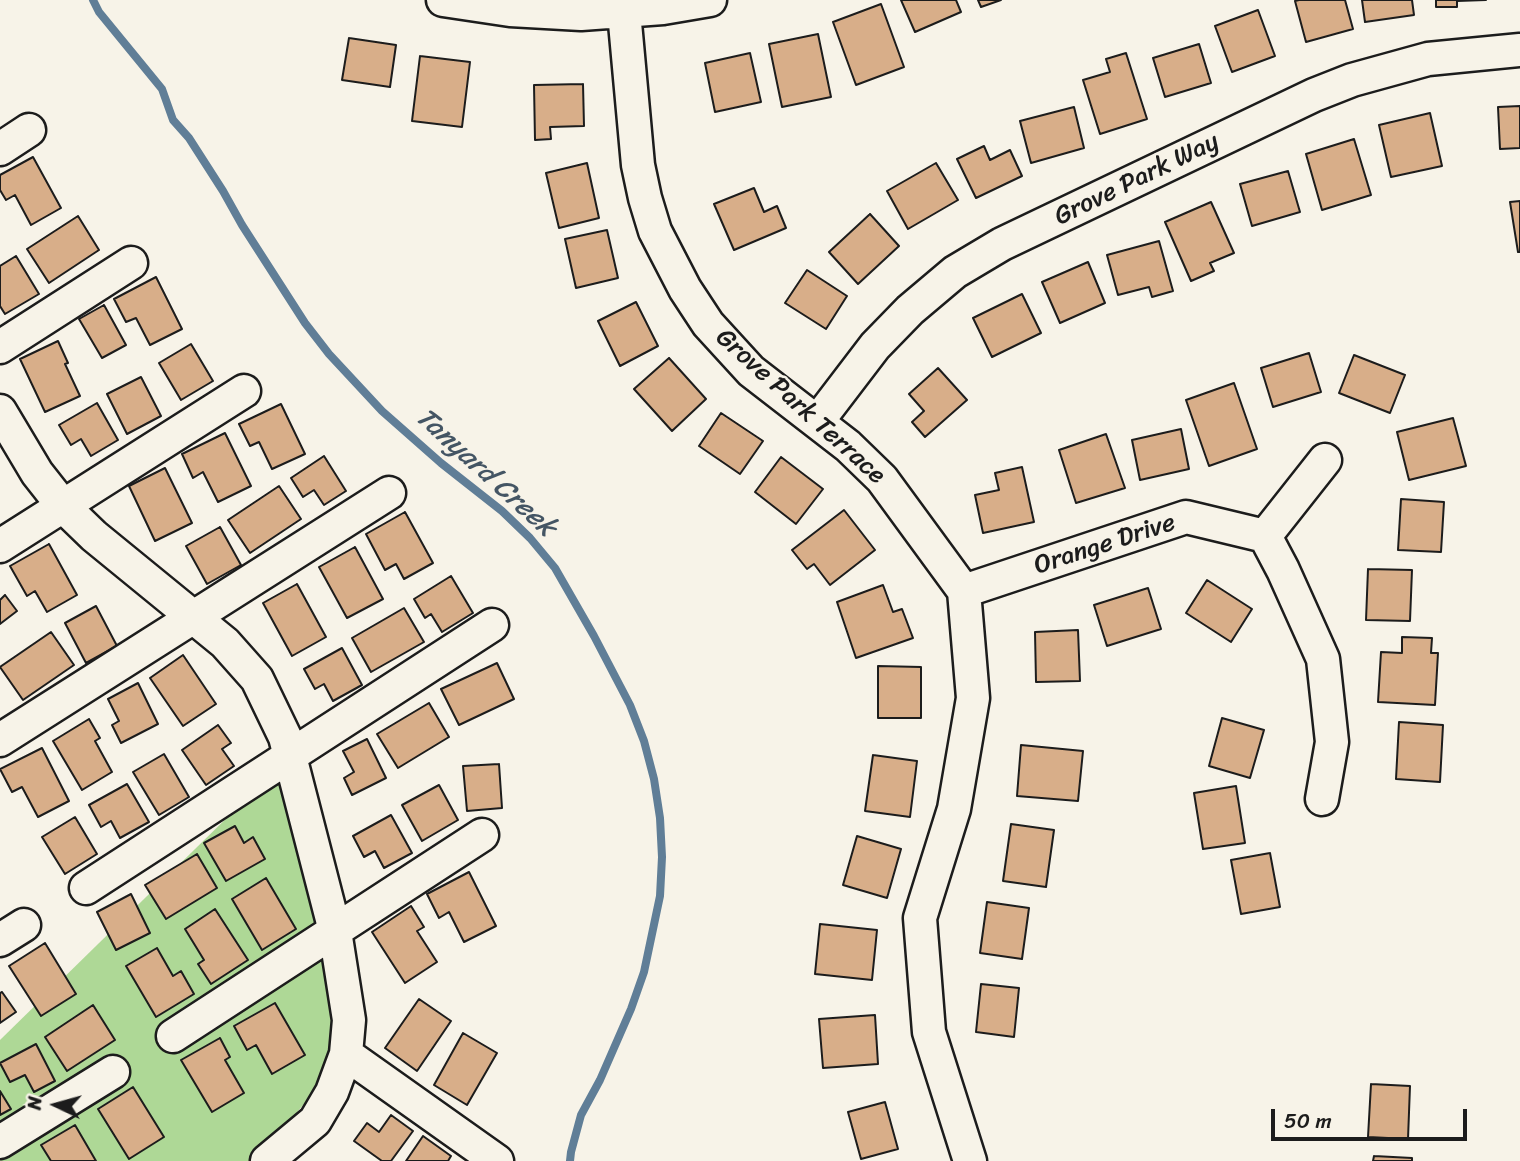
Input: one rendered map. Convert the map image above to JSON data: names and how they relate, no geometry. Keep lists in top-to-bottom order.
{
  "streets": {
    "street": ["Grove Park Way", "Grove Park Terrace", "Orange Drive"]
  },
  "crossings": [
    ["Grove Park Way", "Grove Park Terrace"],
    ["Grove Park Terrace", "Orange Drive"]
  ],
  "water": ["Tanyard Creek"],
  "scale_bar": "50 m",
  "north": "left"
}
